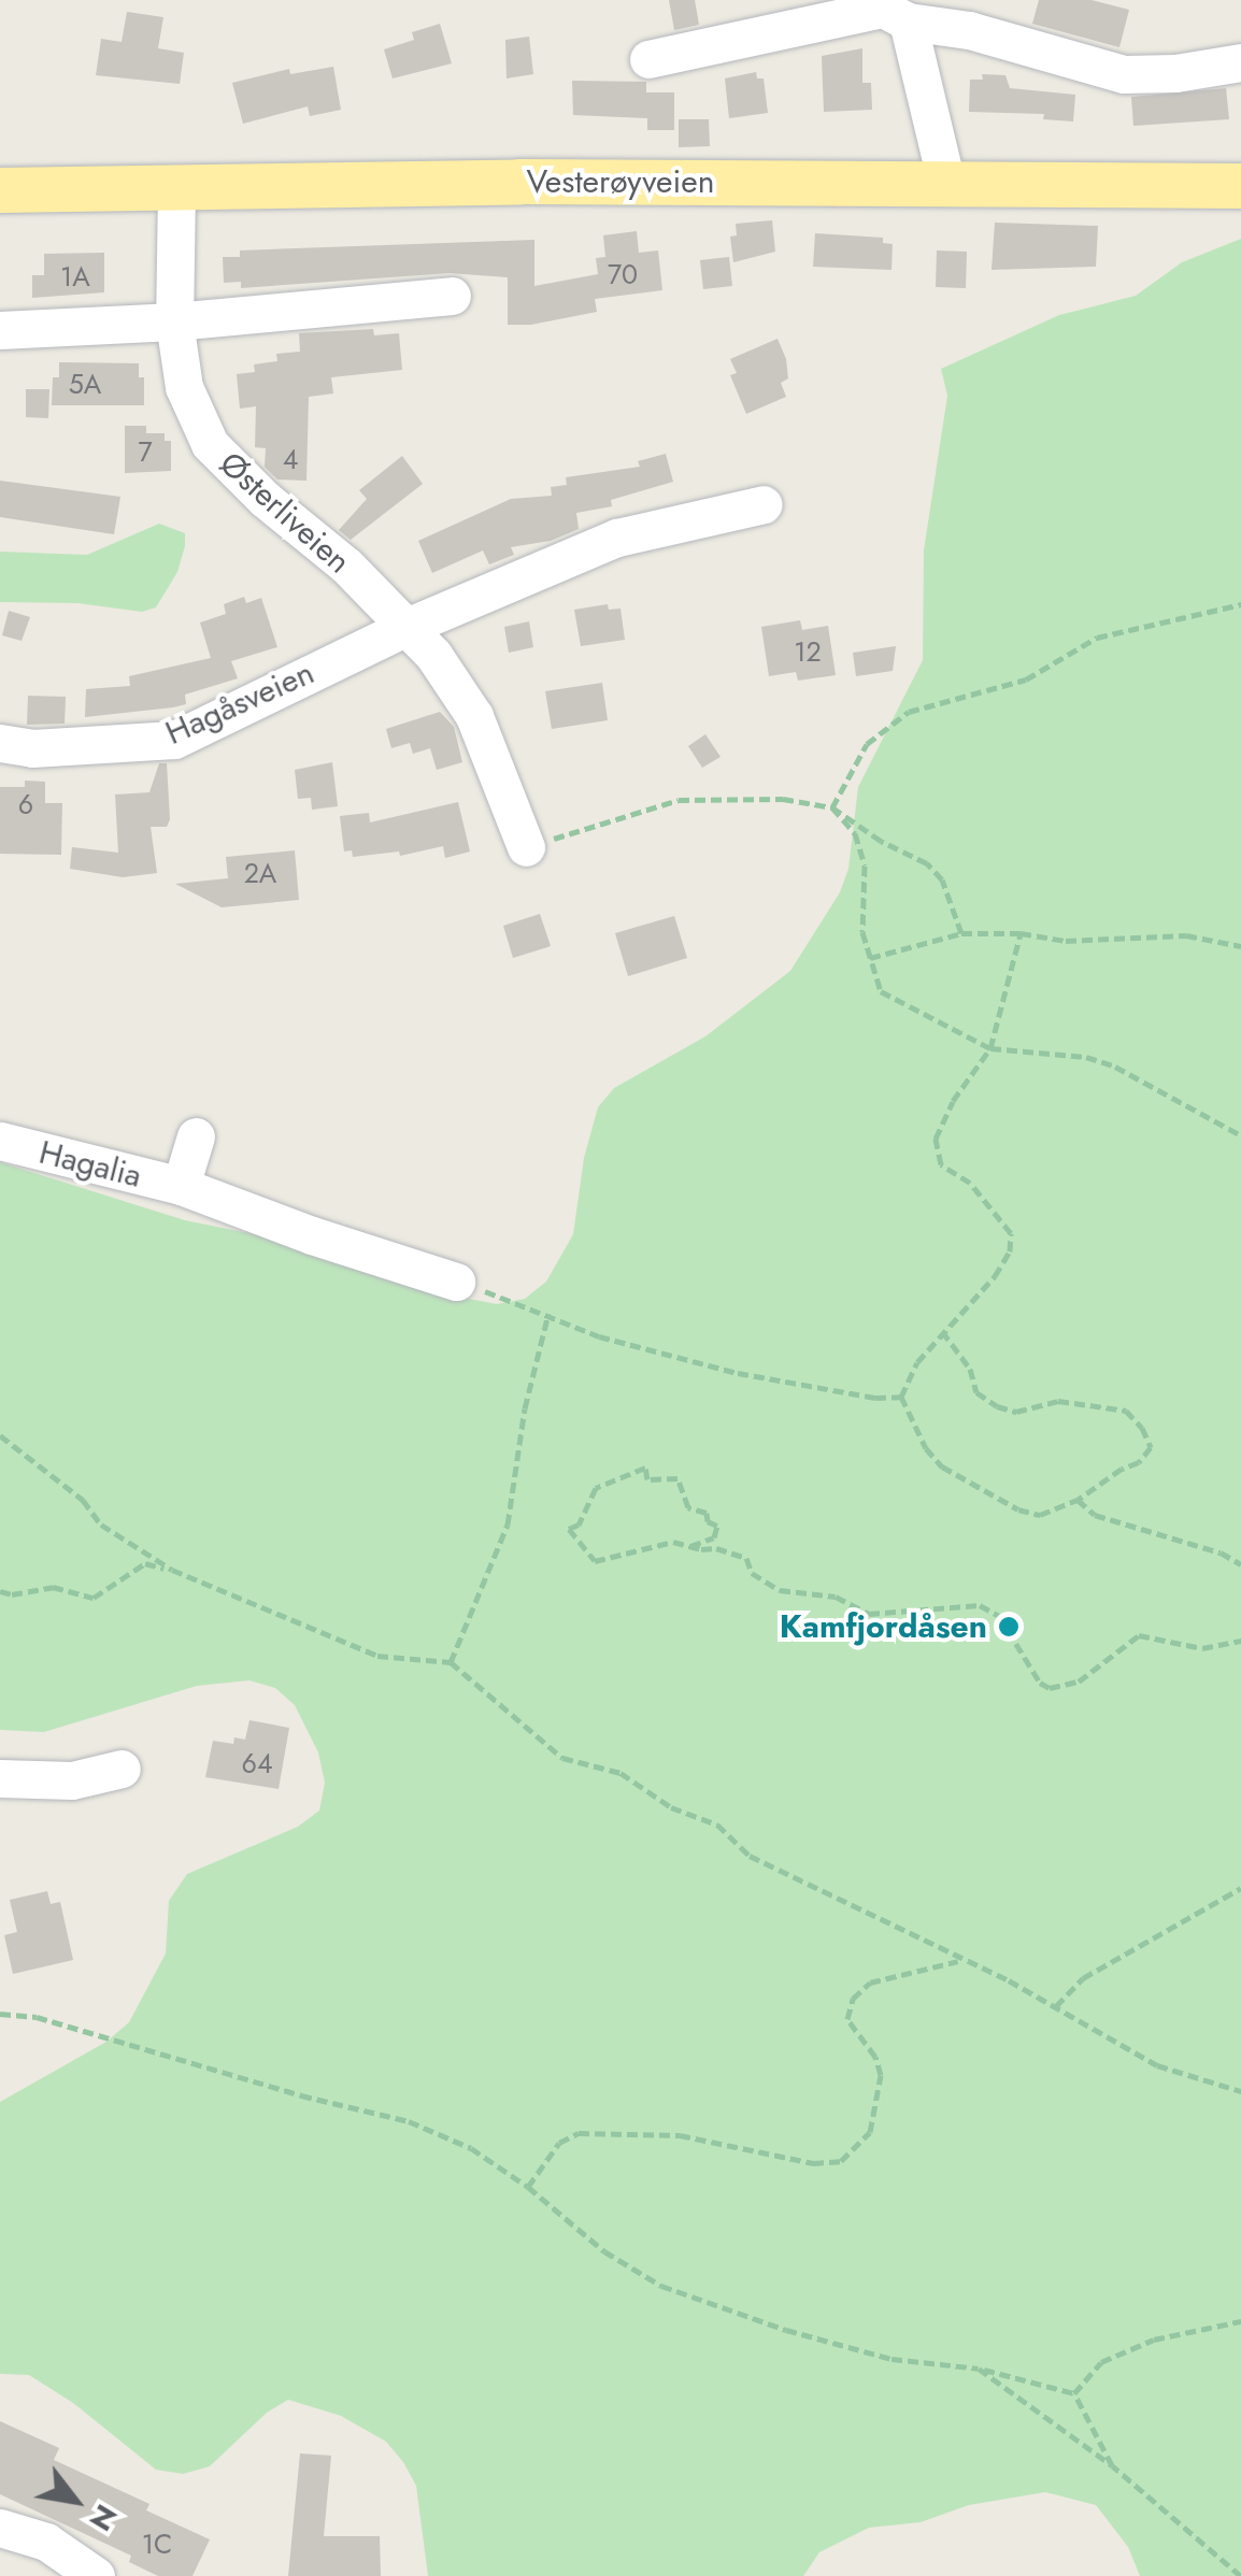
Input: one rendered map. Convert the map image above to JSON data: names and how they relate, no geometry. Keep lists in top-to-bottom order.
{
  "streets": {
    "main road": ["Vesterøyveien"],
    "street": ["Østerliveien", "Hagåsveien", "Hagalia"]
  },
  "crossings": [
    ["Vesterøyveien", "Østerliveien"],
    ["Østerliveien", "Hagåsveien"]
  ],
  "places": ["Kamfjordåsen"],
  "house_numbers": [
    "70",
    "1A",
    "5A",
    "7",
    "4",
    "12",
    "6",
    "2A",
    "64",
    "1C"
  ],
  "north": "bottom right"
}
